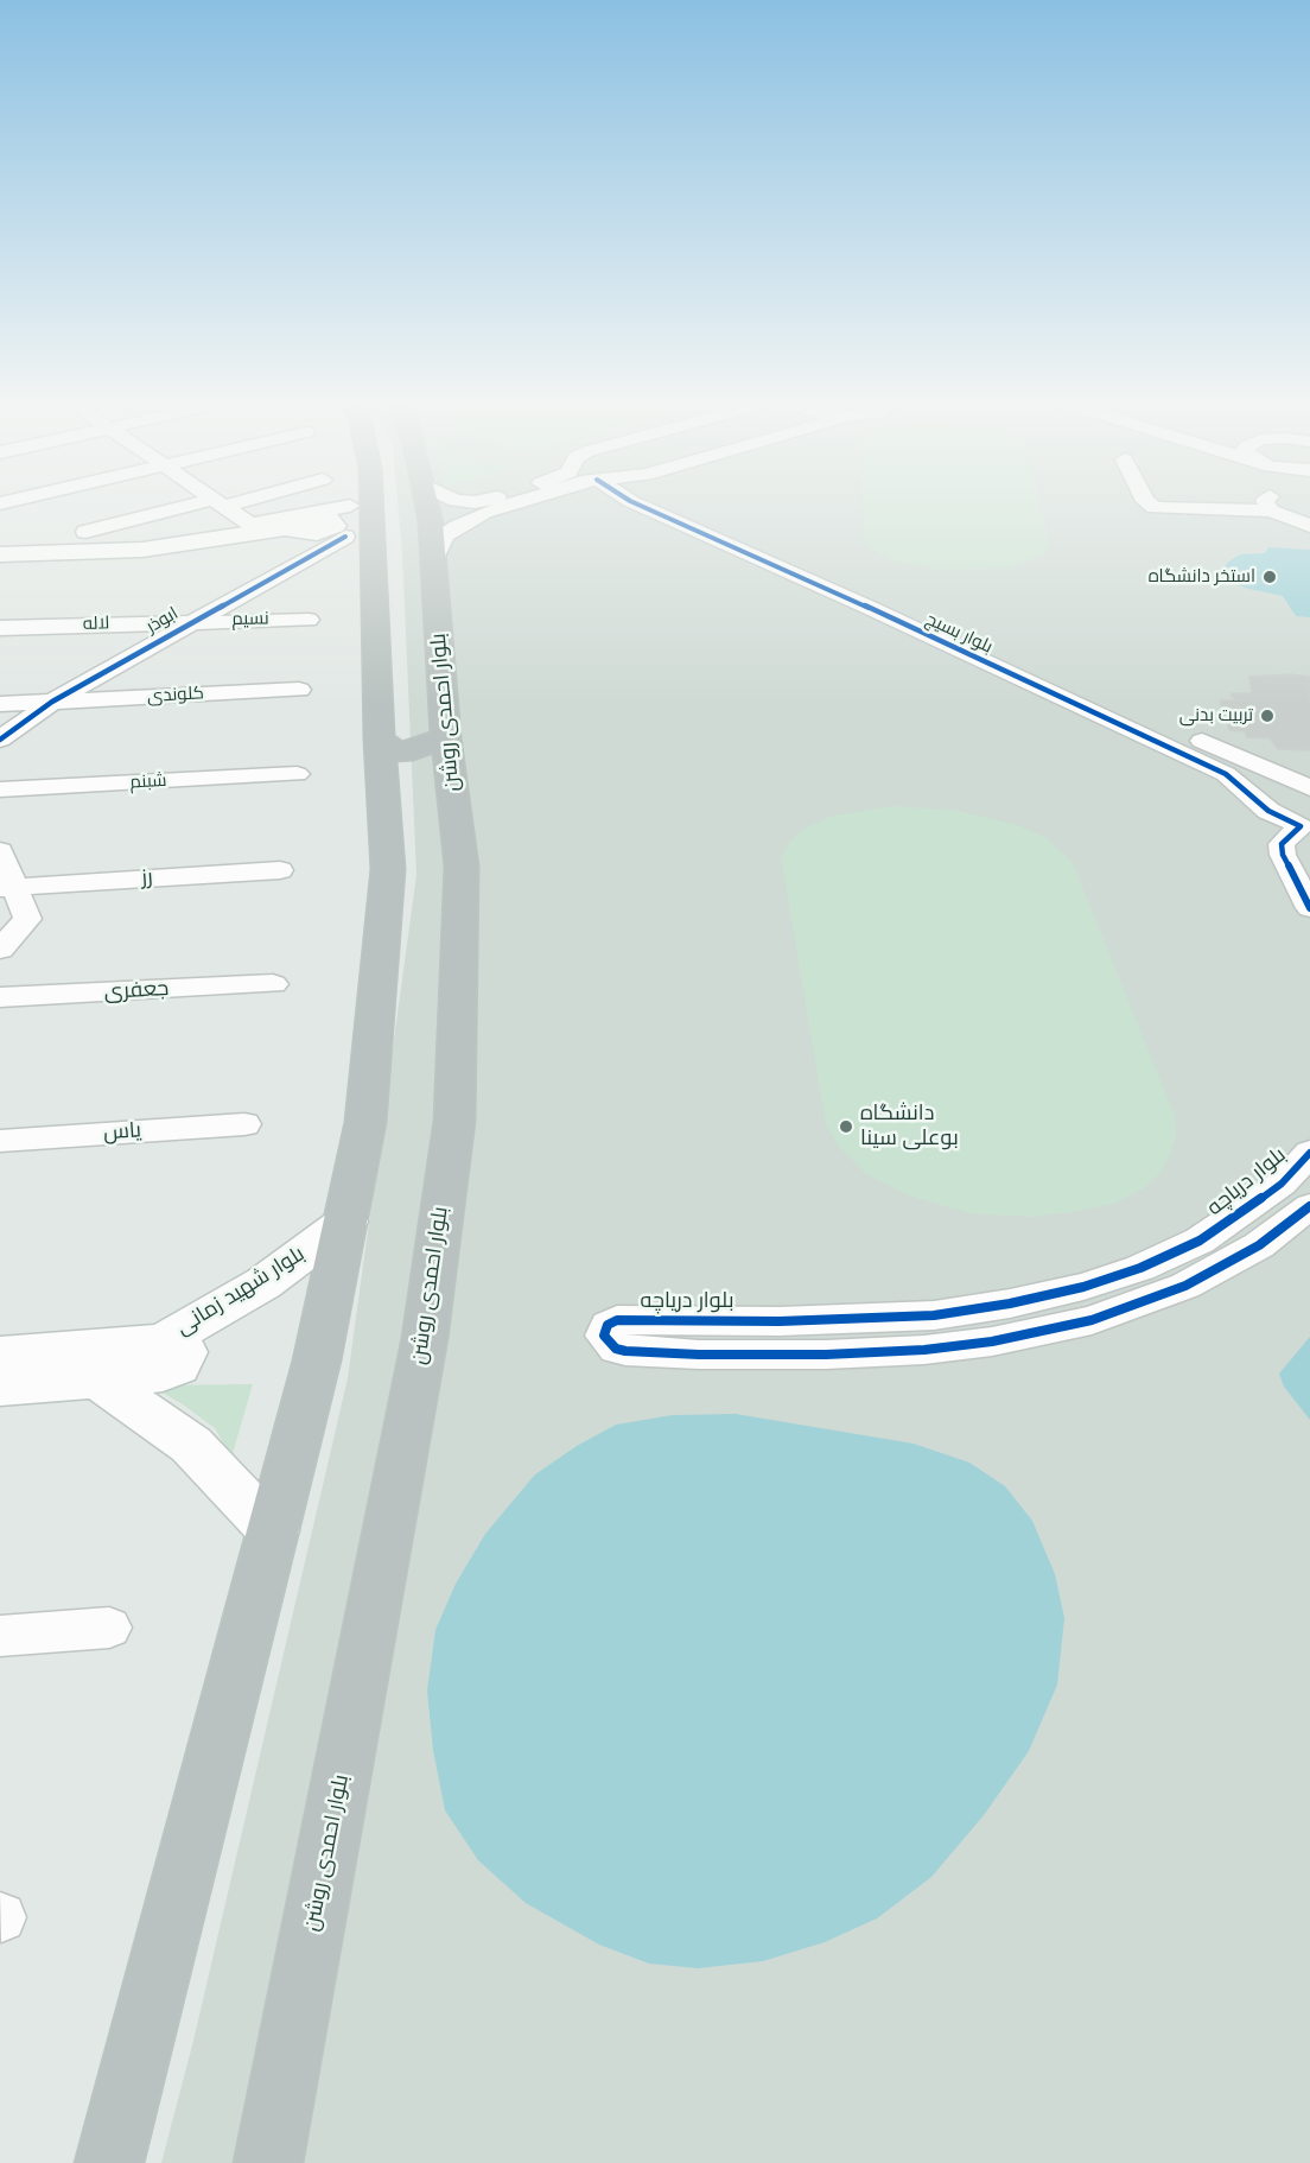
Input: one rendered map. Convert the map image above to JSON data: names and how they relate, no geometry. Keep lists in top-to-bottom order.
{
  "streets": {
    "highway": ["بلوار احمدی روشن"],
    "main road": ["بلوار شهید زمانی"],
    "street": [
      "نسیم",
      "ابوذر",
      "لاله",
      "بلوار بسیج",
      "کلوندی",
      "شبنم",
      "رز",
      "جعفری",
      "یاس",
      "بلوار دریاچه"
    ]
  },
  "crossings": [
    ["نسیم", "ابوذر"],
    ["نسیم", "لاله"],
    ["ابوذر", "لاله"],
    ["ابوذر", "کلوندی"]
  ],
  "places": ["استخر دانشگاه", "تربیت بدنی", "دانشگاه بوعلی سینا"]
}
